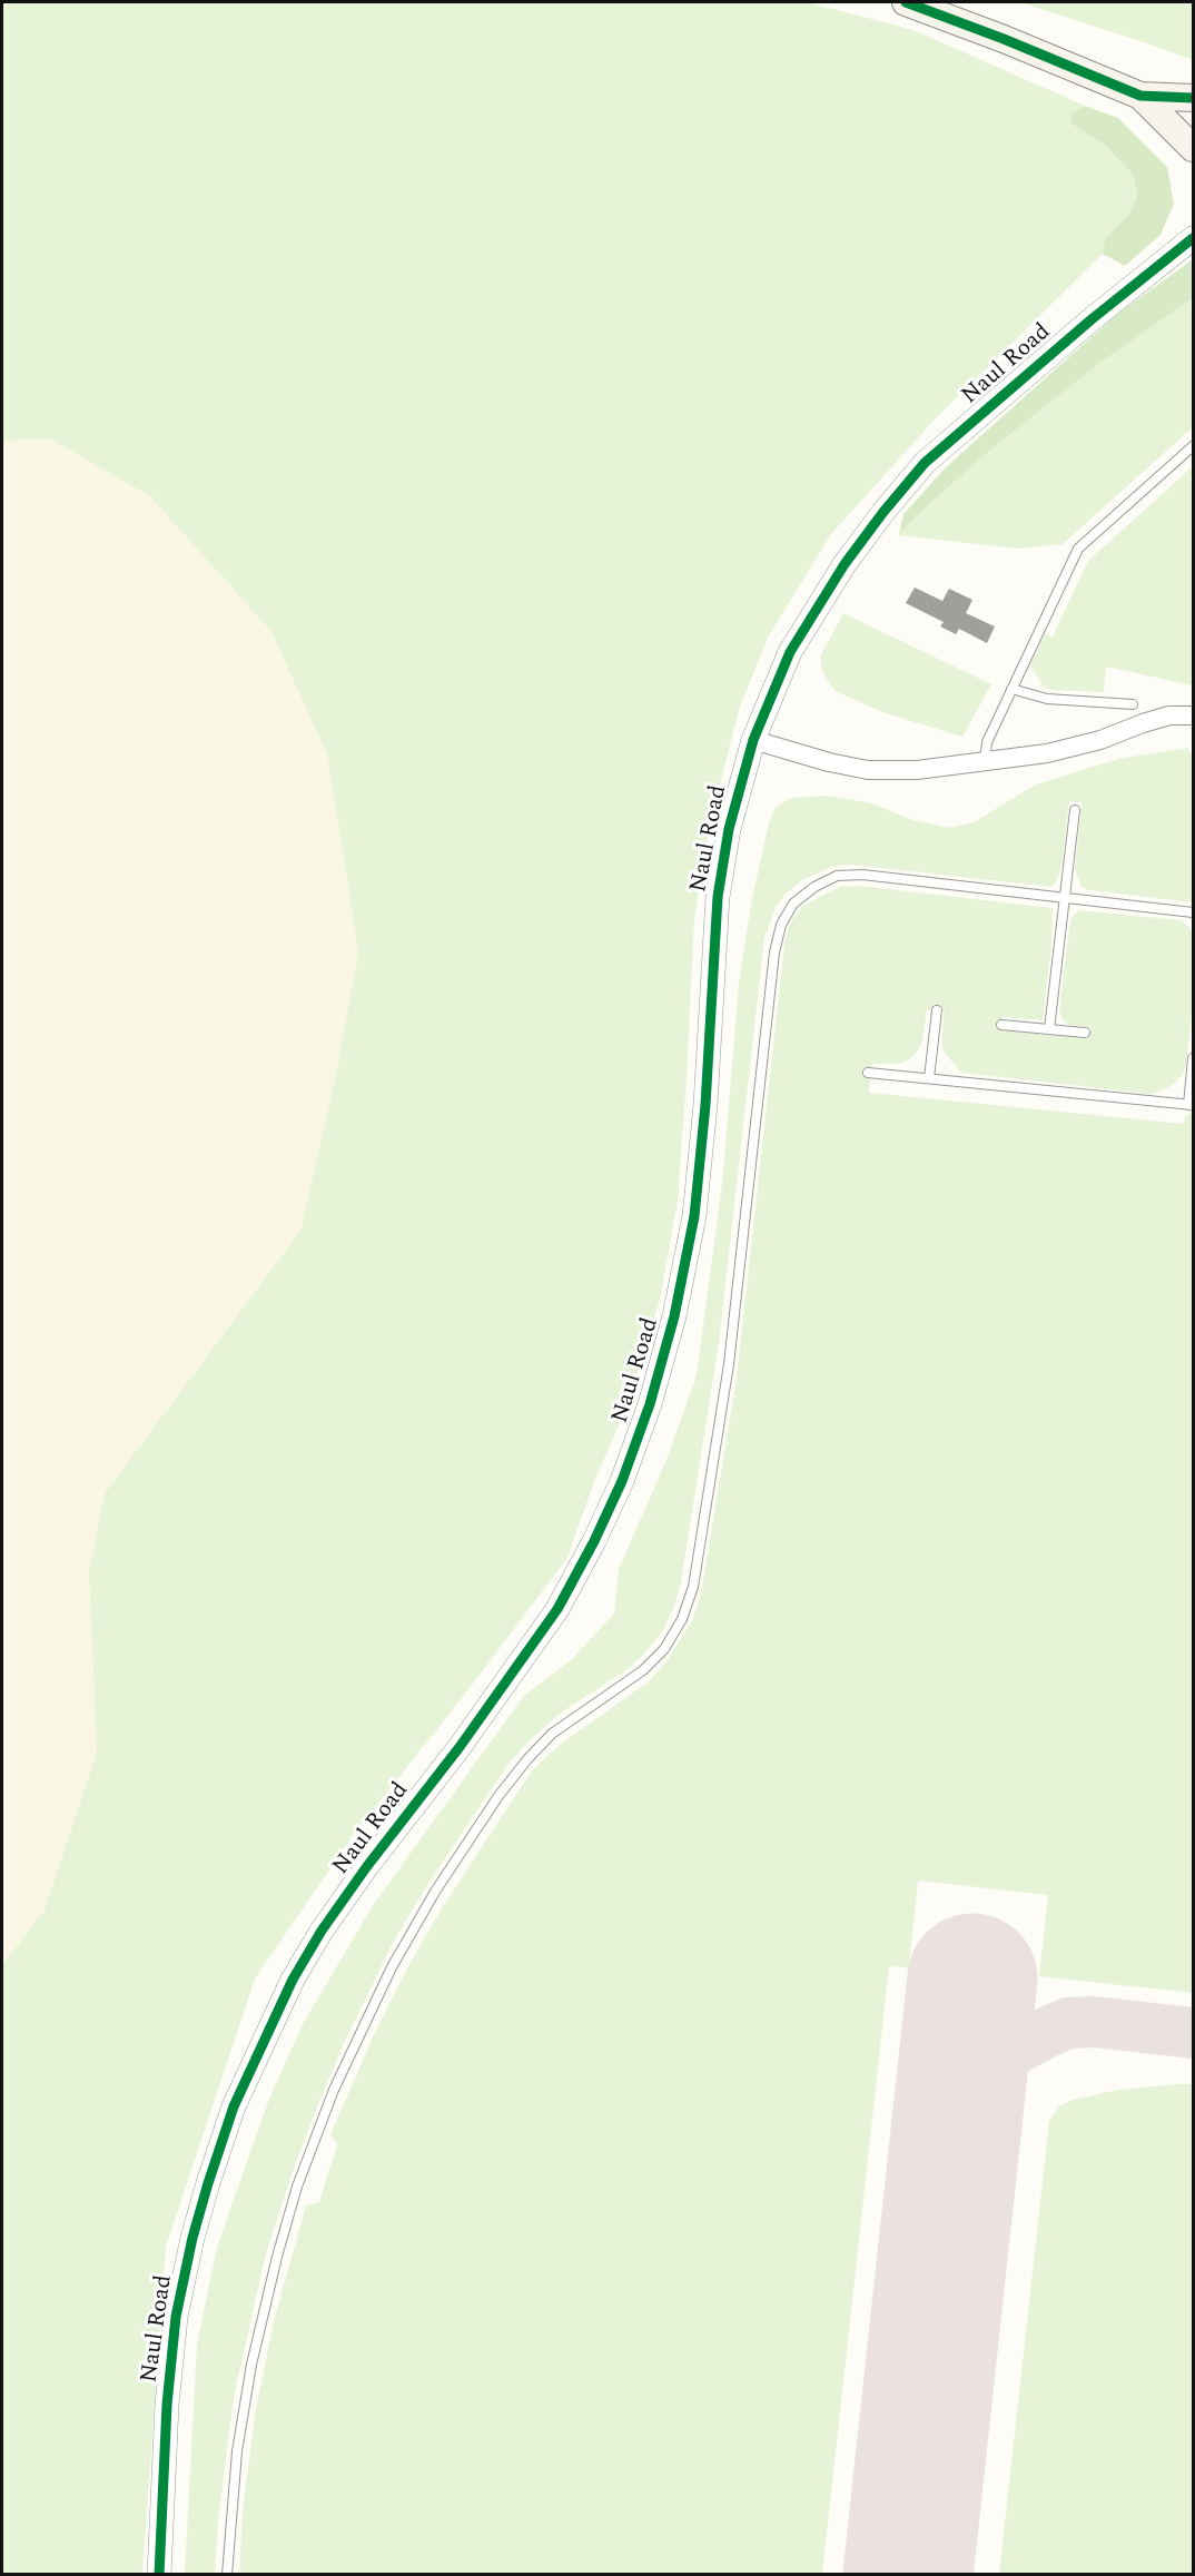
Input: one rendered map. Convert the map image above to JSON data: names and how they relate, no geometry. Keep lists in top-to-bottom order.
{
  "streets": {
    "street": ["Naul Road"]
  }
}
